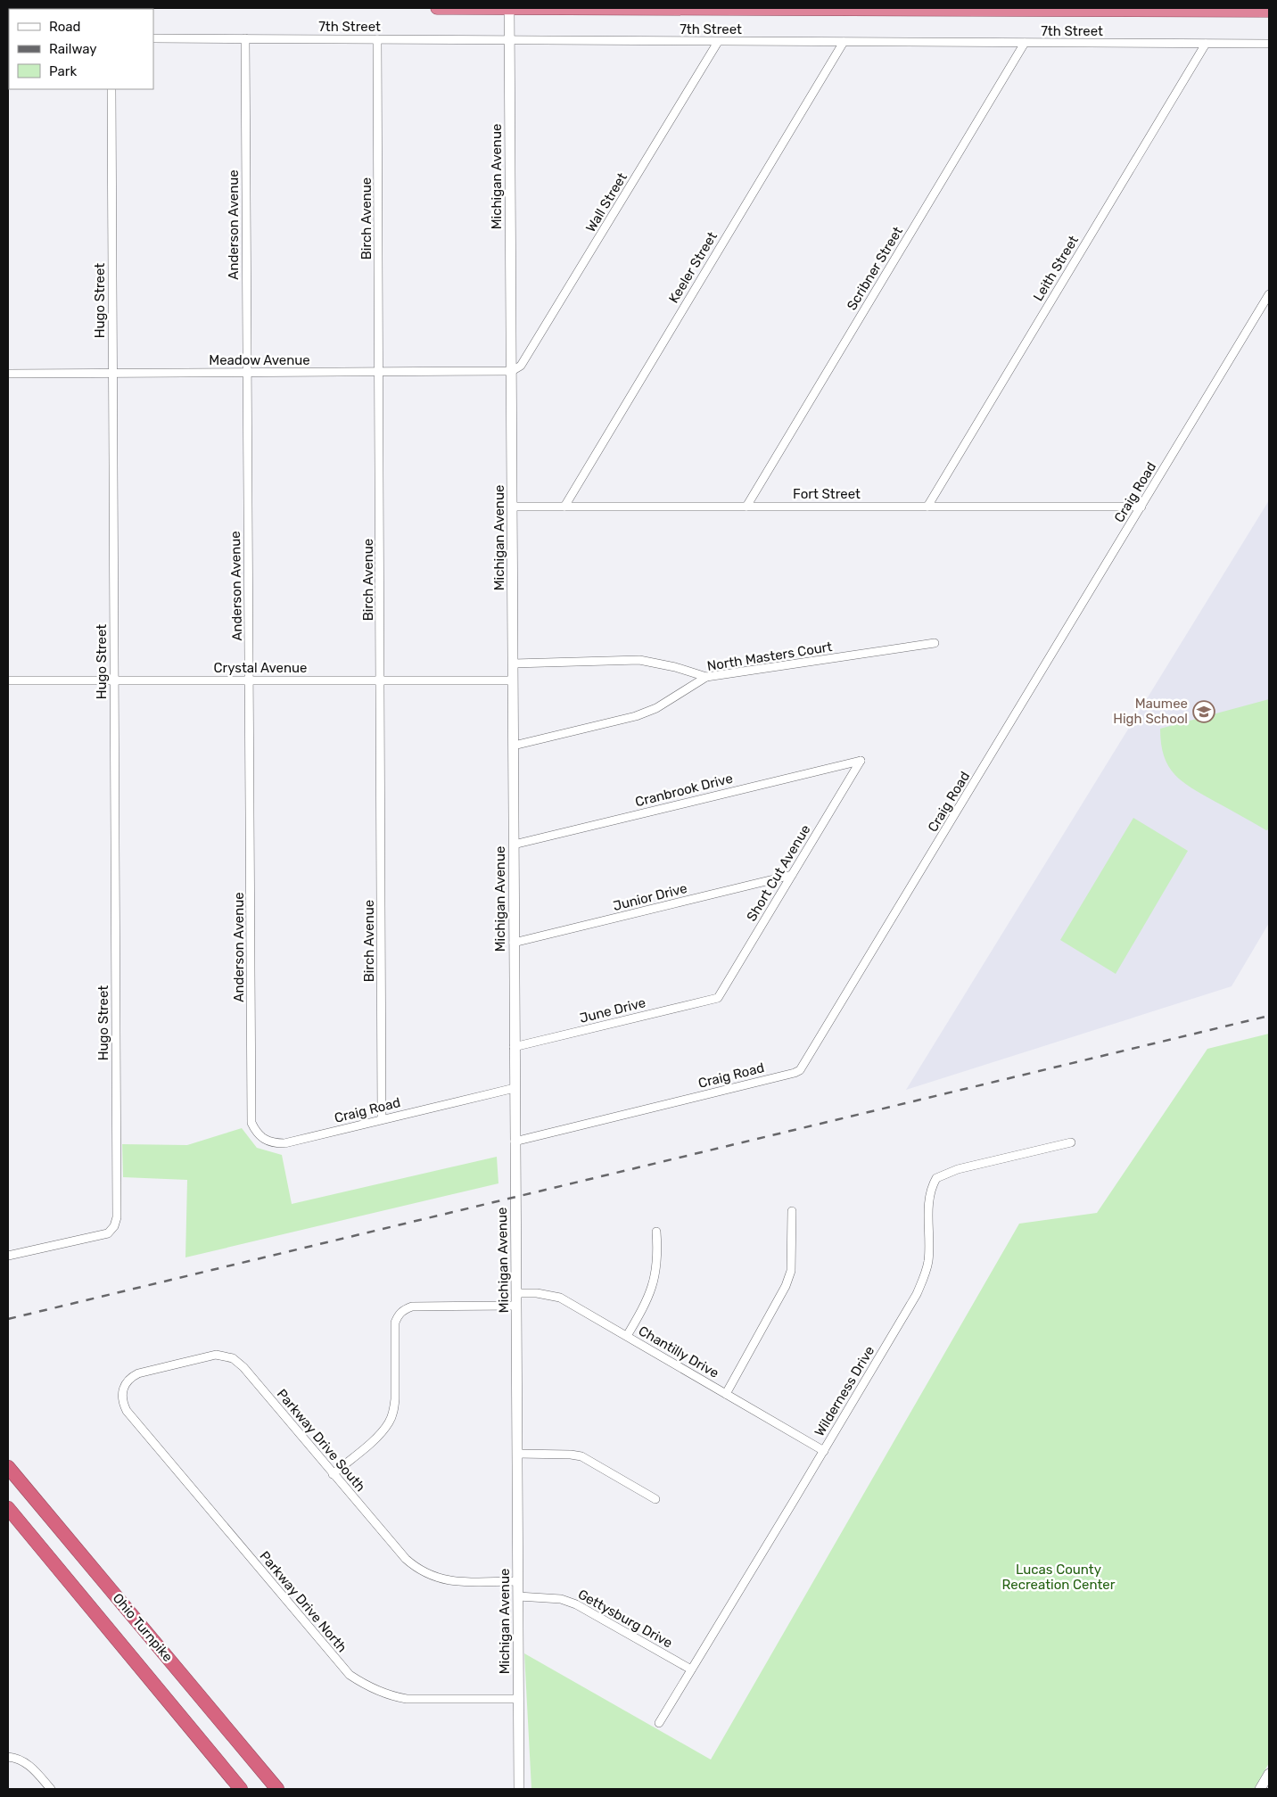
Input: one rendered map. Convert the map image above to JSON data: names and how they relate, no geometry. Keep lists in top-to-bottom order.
{
  "streets": {
    "highway": ["Ohio Turnpike"],
    "street": [
      "7th Street",
      "Michigan Avenue",
      "Wall Street",
      "Birch Avenue",
      "Anderson Avenue",
      "Keeler Street",
      "Scribner Street",
      "Leith Street",
      "Hugo Street",
      "Meadow Avenue",
      "Craig Road",
      "Fort Street",
      "North Masters Court",
      "Crystal Avenue",
      "Cranbrook Drive",
      "Short Cut Avenue",
      "Junior Drive",
      "June Drive",
      "Chantilly Drive",
      "Wilderness Drive",
      "Parkway Drive South",
      "Parkway Drive North",
      "Gettysburg Drive"
    ]
  },
  "crossings": [
    ["7th Street", "Michigan Avenue"],
    ["7th Street", "Wall Street"],
    ["7th Street", "Birch Avenue"],
    ["7th Street", "Anderson Avenue"],
    ["7th Street", "Keeler Street"],
    ["7th Street", "Scribner Street"],
    ["7th Street", "Leith Street"],
    ["Michigan Avenue", "Wall Street"],
    ["Michigan Avenue", "Meadow Avenue"],
    ["Michigan Avenue", "Craig Road"],
    ["Michigan Avenue", "Fort Street"],
    ["Michigan Avenue", "North Masters Court"],
    ["Michigan Avenue", "Crystal Avenue"],
    ["Michigan Avenue", "Cranbrook Drive"],
    ["Michigan Avenue", "Junior Drive"],
    ["Michigan Avenue", "June Drive"],
    ["Michigan Avenue", "Chantilly Drive"],
    ["Michigan Avenue", "Parkway Drive South"],
    ["Michigan Avenue", "Parkway Drive North"],
    ["Michigan Avenue", "Gettysburg Drive"],
    ["Wall Street", "Meadow Avenue"],
    ["Birch Avenue", "Meadow Avenue"],
    ["Birch Avenue", "Craig Road"],
    ["Birch Avenue", "Crystal Avenue"],
    ["Anderson Avenue", "Meadow Avenue"],
    ["Anderson Avenue", "Craig Road"],
    ["Anderson Avenue", "Crystal Avenue"],
    ["Keeler Street", "Fort Street"],
    ["Scribner Street", "Fort Street"],
    ["Leith Street", "Fort Street"],
    ["Hugo Street", "Meadow Avenue"],
    ["Hugo Street", "Crystal Avenue"],
    ["Craig Road", "Fort Street"],
    ["Cranbrook Drive", "Short Cut Avenue"],
    ["Short Cut Avenue", "Junior Drive"],
    ["Short Cut Avenue", "June Drive"],
    ["Chantilly Drive", "Wilderness Drive"],
    ["Wilderness Drive", "Gettysburg Drive"],
    ["Parkway Drive South", "Parkway Drive North"]
  ],
  "parks": ["Lucas County Recreation Center"],
  "places": {
    "school or university": ["Maumee High School"]
  },
  "legend": ["Road", "Railway", "Park"]
}
